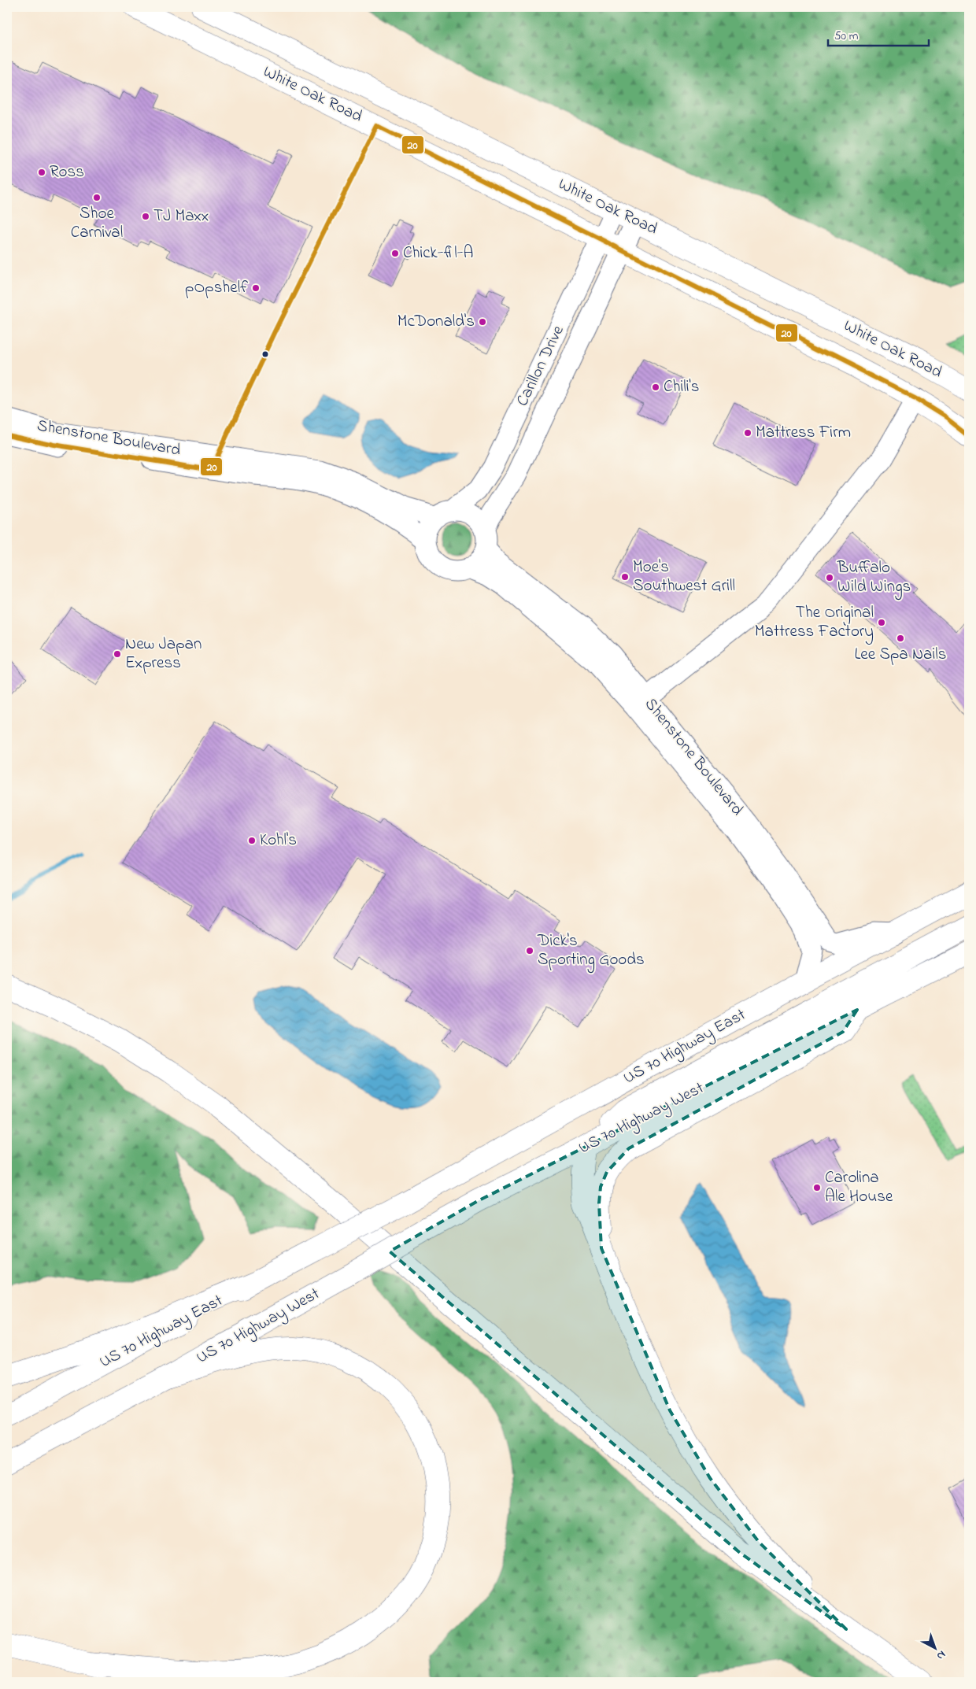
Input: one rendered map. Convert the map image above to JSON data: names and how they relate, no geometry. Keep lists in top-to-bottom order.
{
  "streets": {
    "main road": ["White Oak Road", "US 70 Highway East", "US 70 Highway West"],
    "street": ["Carillon Drive", "Shenstone Boulevard"]
  },
  "crossings": [
    ["White Oak Road", "Carillon Drive"],
    ["Carillon Drive", "Shenstone Boulevard"],
    ["Shenstone Boulevard", "US 70 Highway East"]
  ],
  "places": [
    "Ross",
    "Shoe Carnival",
    "TJ Maxx",
    "Chick-fil-A",
    "pOpshelf",
    "McDonald's",
    "Chili's",
    "Mattress Firm",
    "Moe's Southwest Grill",
    "Buffalo Wild Wings",
    "The Original Mattress Factory",
    "Lee Spa Nails",
    "New Japan Express",
    "Kohl's",
    "Dick's Sporting Goods",
    "Carolina Ale House"
  ],
  "lines": ["transit line 20"],
  "scale_bar": "50 m",
  "north": "bottom right"
}
